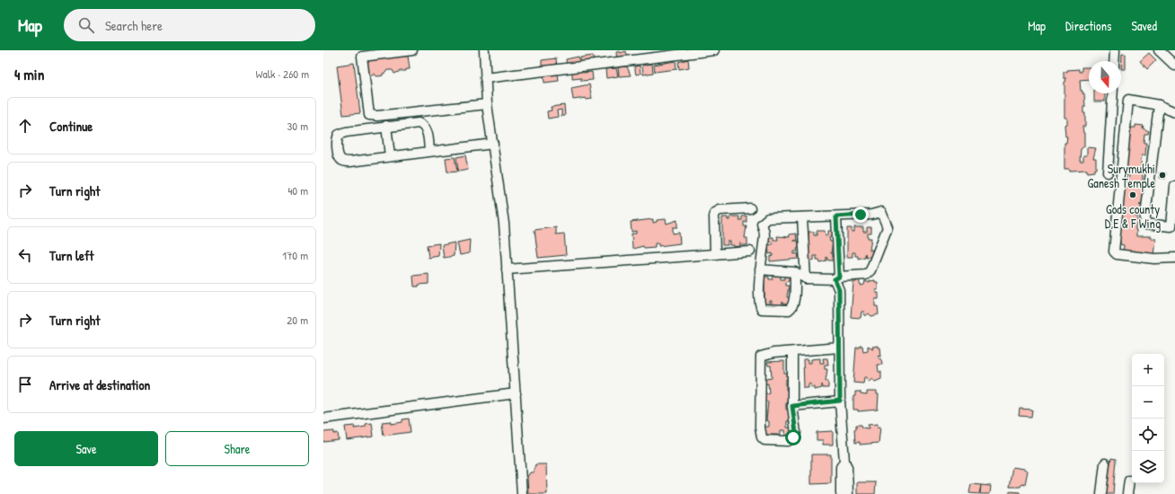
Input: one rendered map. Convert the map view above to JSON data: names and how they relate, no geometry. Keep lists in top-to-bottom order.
{
  "places": ["Surymukhi Ganesh Temple", "Gods county D,E & F Wing"],
  "north": "bottom",
  "page": {
    "header": "Map",
    "search": "Search here",
    "nav": ["Map", "Directions", "Saved"],
    "heading": ["4 min", "Walk · 260 m"],
    "list": [
      ["Continue", "30 m"],
      ["Turn right", "40 m"],
      ["Turn left", "170 m"],
      ["Turn right", "20 m"],
      "Arrive at destination"
    ],
    "map_buttons": ["+", "−"],
    "buttons": ["Save", "Share"]
  }
}
